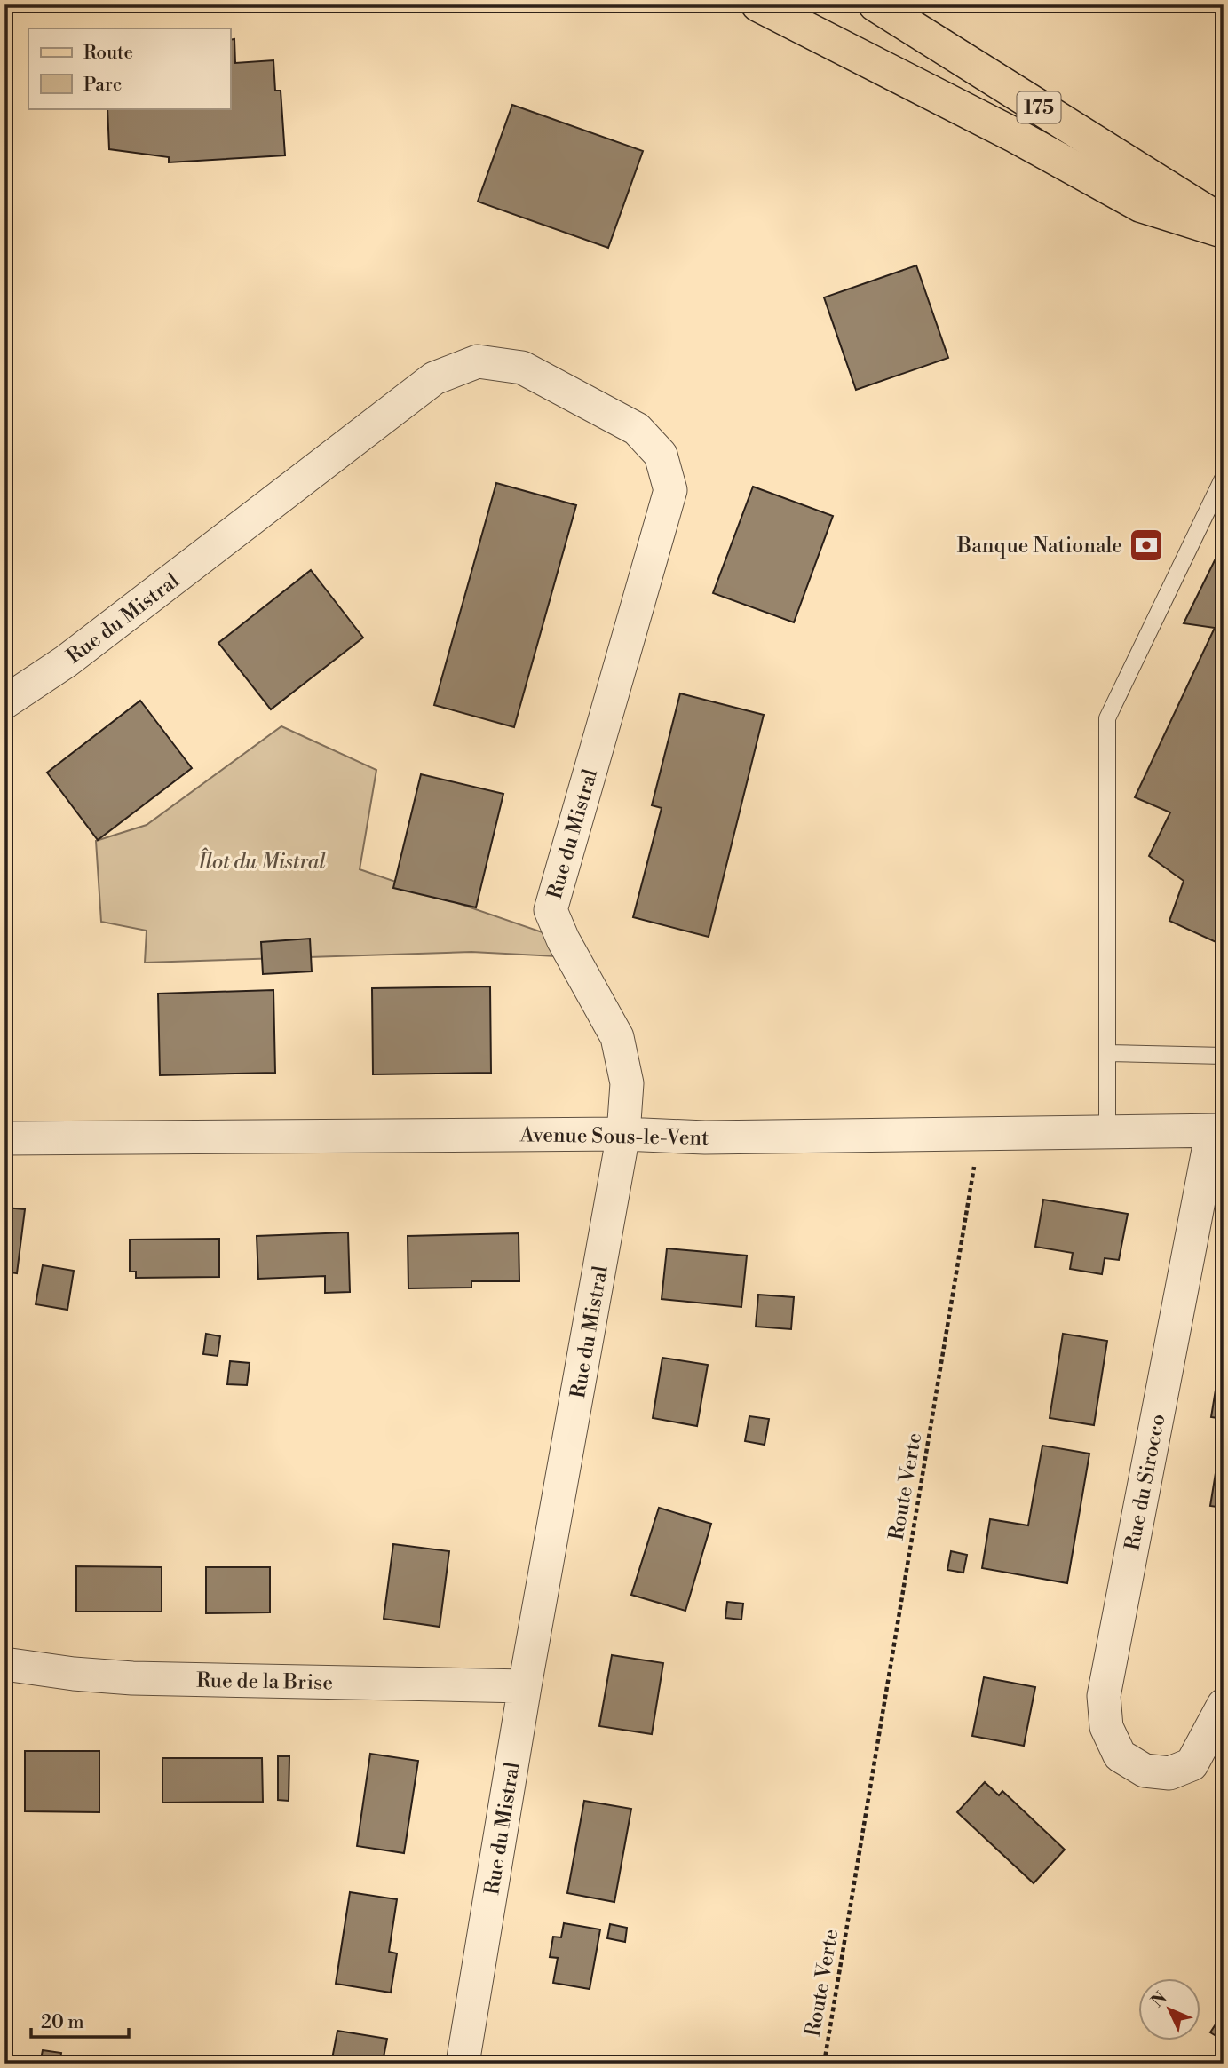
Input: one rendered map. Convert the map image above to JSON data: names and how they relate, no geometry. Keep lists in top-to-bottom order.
{
  "streets": {
    "main road": ["175"],
    "street": [
      "Rue du Mistral",
      "Avenue Sous-le-Vent",
      "Rue du Sirocco",
      "Rue de la Brise"
    ],
    "path": ["Route Verte"]
  },
  "crossings": [
    ["Rue du Mistral", "Avenue Sous-le-Vent"],
    ["Rue du Mistral", "Rue de la Brise"],
    ["Avenue Sous-le-Vent", "Rue du Sirocco"]
  ],
  "parks": ["Îlot du Mistral"],
  "places": {
    "bank": ["Banque Nationale"]
  },
  "legend": ["Route", "Parc"],
  "scale_bar": "20 m",
  "north": "top left"
}
